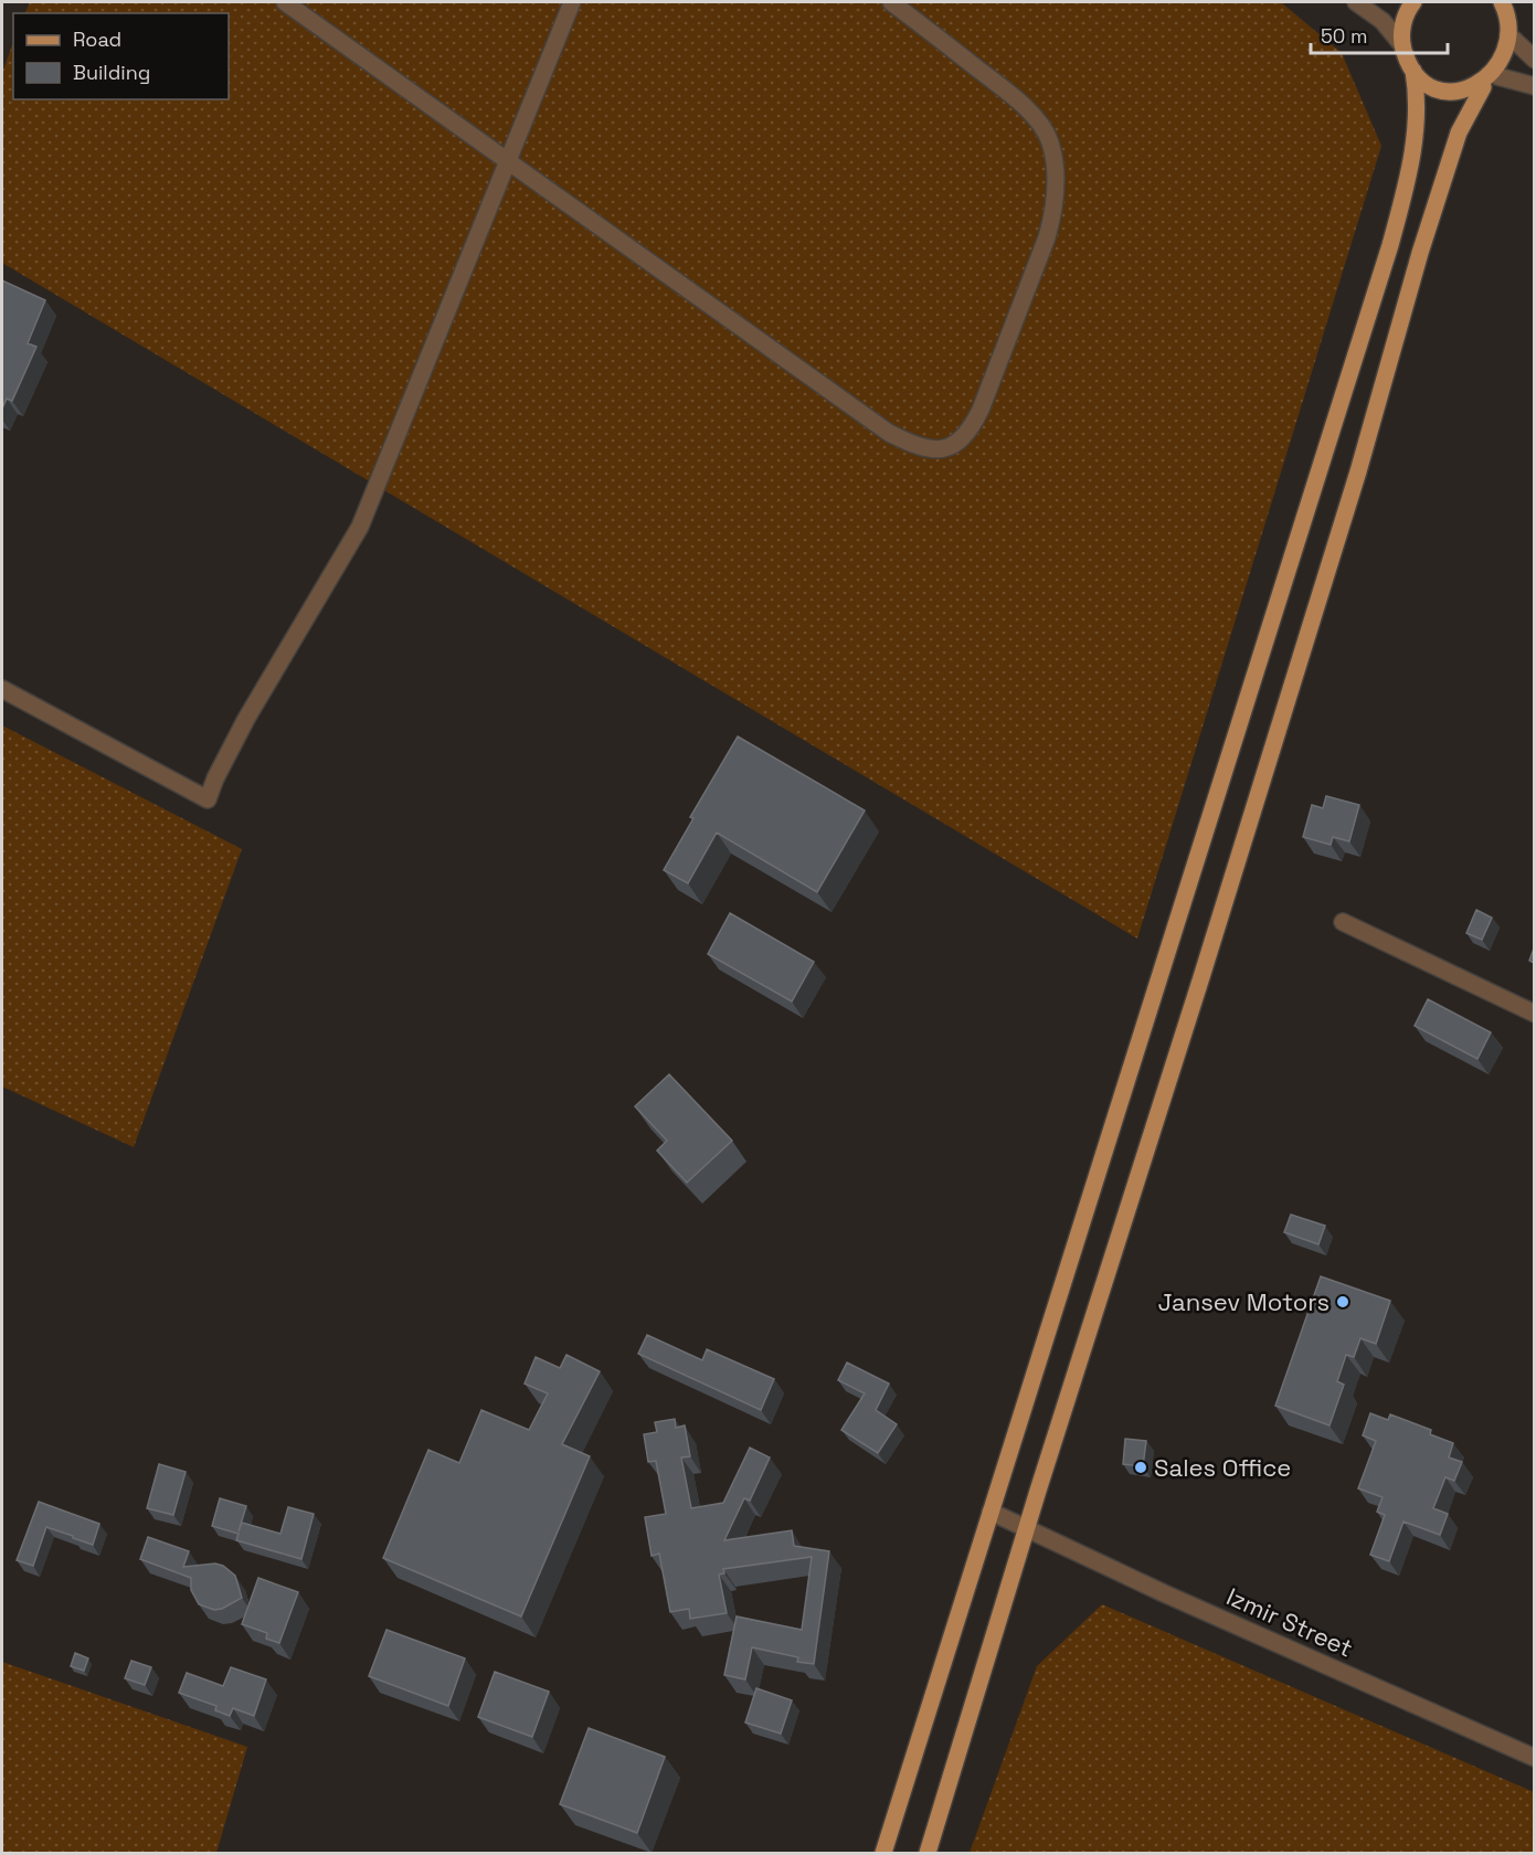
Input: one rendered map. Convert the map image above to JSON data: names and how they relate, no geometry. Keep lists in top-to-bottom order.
{
  "streets": {
    "street": ["Izmir Street"]
  },
  "places": ["Jansev Motors", "Sales Office"],
  "legend": ["Road", "Building"],
  "scale_bar": "50 m"
}
